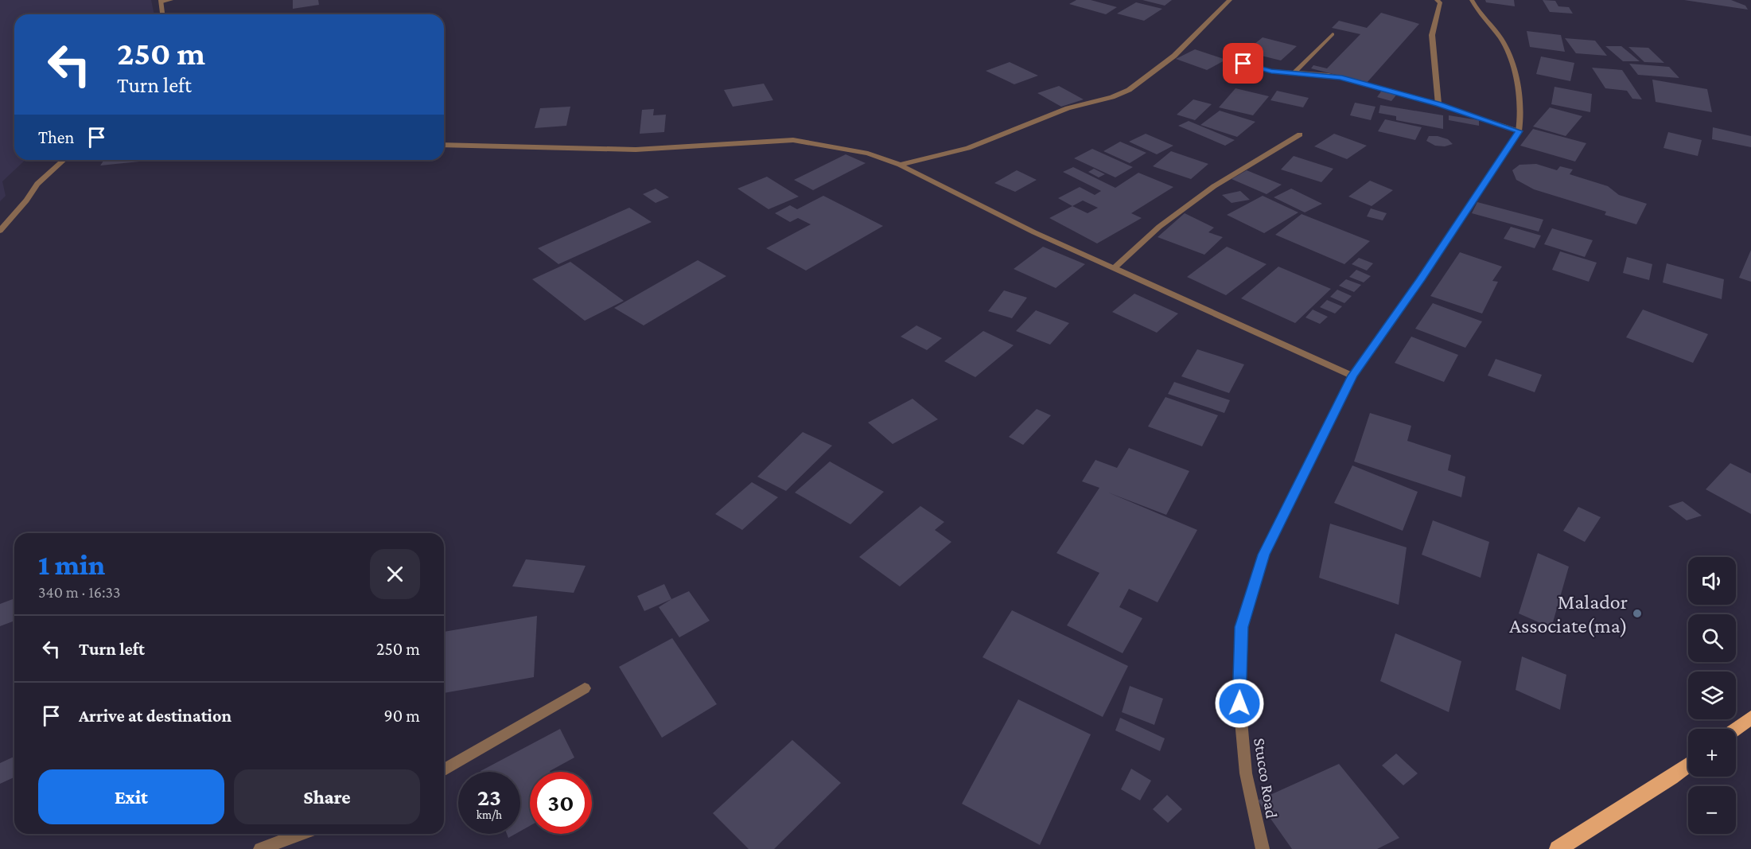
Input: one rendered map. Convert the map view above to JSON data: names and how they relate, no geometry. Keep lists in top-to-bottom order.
{
  "streets": {
    "street": ["Stucco Road"]
  },
  "places": ["Malador Associate(ma)"],
  "page": {
    "turn": ["250 m", "Turn left"],
    "then": "Then",
    "heading": ["1 min", "340 m · 16:33"],
    "map_buttons": ["+", "−"],
    "list": [
      {
        "name": "Turn left",
        "value": "250 m"
      },
      {
        "name": "Arrive at destination",
        "value": "90 m"
      }
    ],
    "buttons": ["Exit", "Share"],
    "speed": "23 km/h",
    "limit": "30"
  }
}
